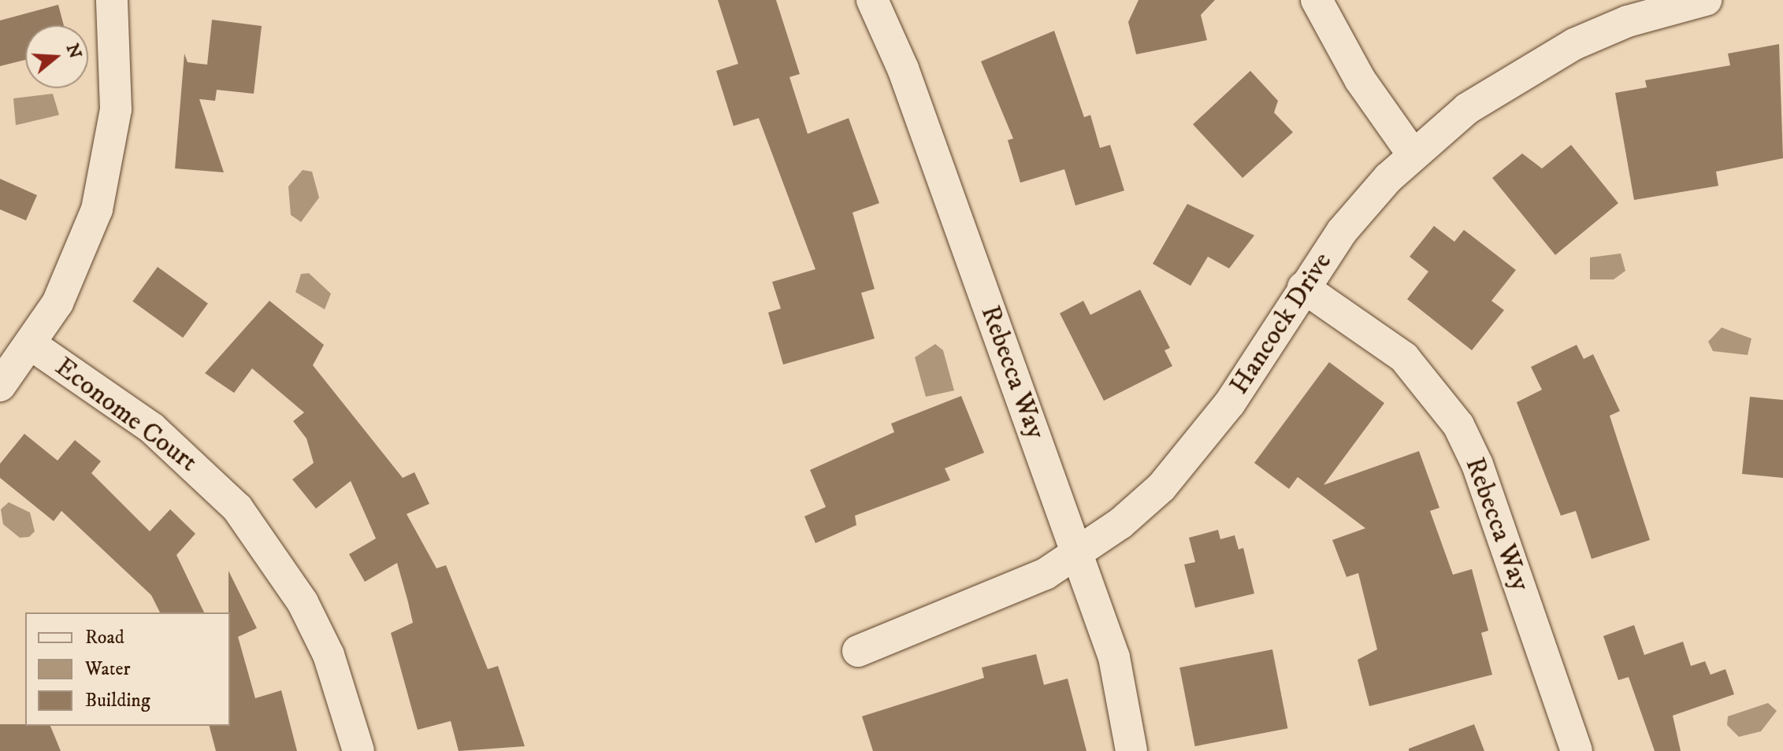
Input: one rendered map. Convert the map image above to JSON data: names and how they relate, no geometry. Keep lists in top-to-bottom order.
{
  "streets": {
    "street": ["Hancock Drive", "Rebecca Way", "Econome Court"]
  },
  "crossings": [
    ["Hancock Drive", "Rebecca Way"]
  ],
  "legend": ["Road", "Water", "Building"],
  "north": "right"
}
